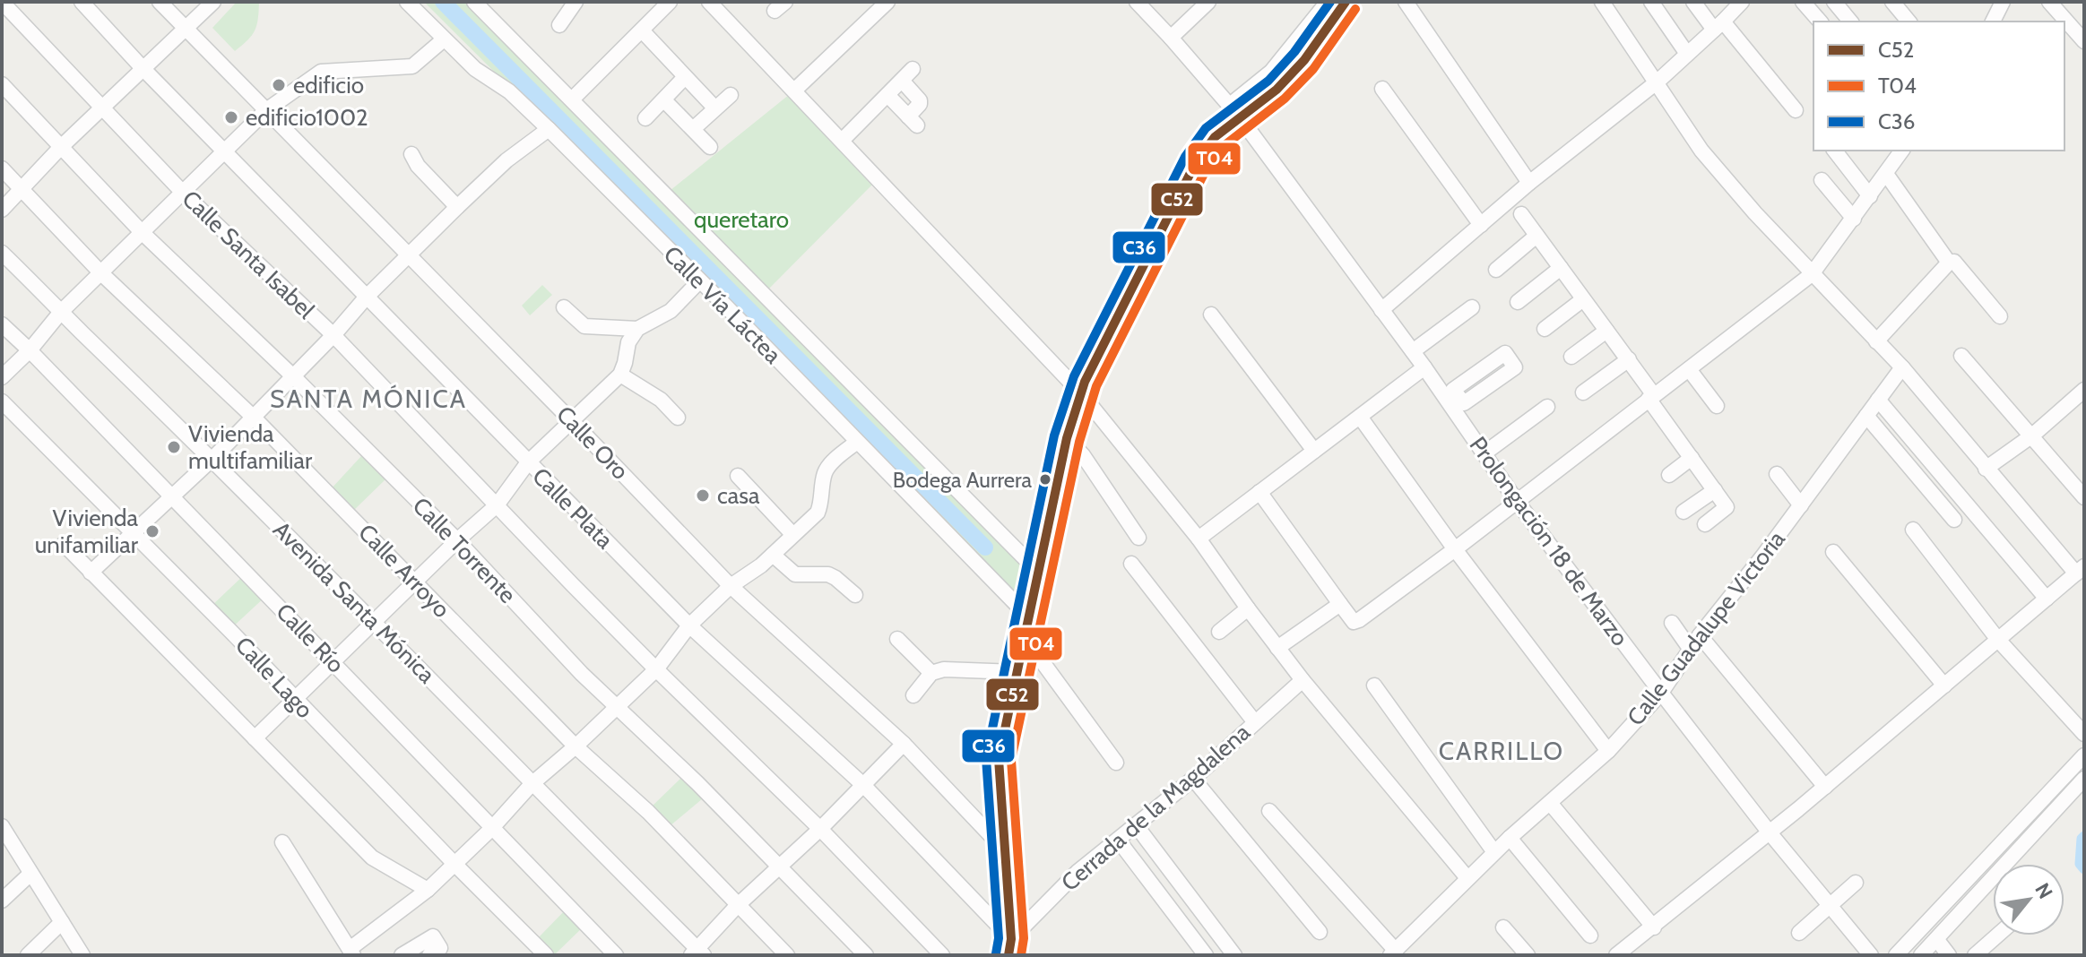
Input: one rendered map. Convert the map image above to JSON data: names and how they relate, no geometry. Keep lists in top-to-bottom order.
{
  "streets": {
    "street": [
      "Calle Santa Isabel",
      "Calle Vía Láctea",
      "Calle Oro",
      "Calle Plata",
      "Prolongación 18 de Marzo",
      "Calle Torrente",
      "Calle Arroyo",
      "Avenida Santa Mónica",
      "Calle Guadalupe Victoria",
      "Calle Río",
      "Calle Lago",
      "Cerrada de la Magdalena"
    ]
  },
  "crossings": [
    ["Calle Plata", "Cerrada de la Magdalena"],
    ["Prolongación 18 de Marzo", "Calle Guadalupe Victoria"]
  ],
  "districts": ["SANTA MÓNICA", "CARRILLO"],
  "parks": ["queretaro"],
  "places": [
    "edificio",
    "edificio1002",
    "Vivienda multifamiliar",
    "Bodega Aurrera",
    "casa",
    "Vivienda unifamiliar"
  ],
  "lines": ["transit line C52", "transit line C36", "transit line T04"],
  "legend": ["C52", "T04", "C36"],
  "north": "top right"
}
